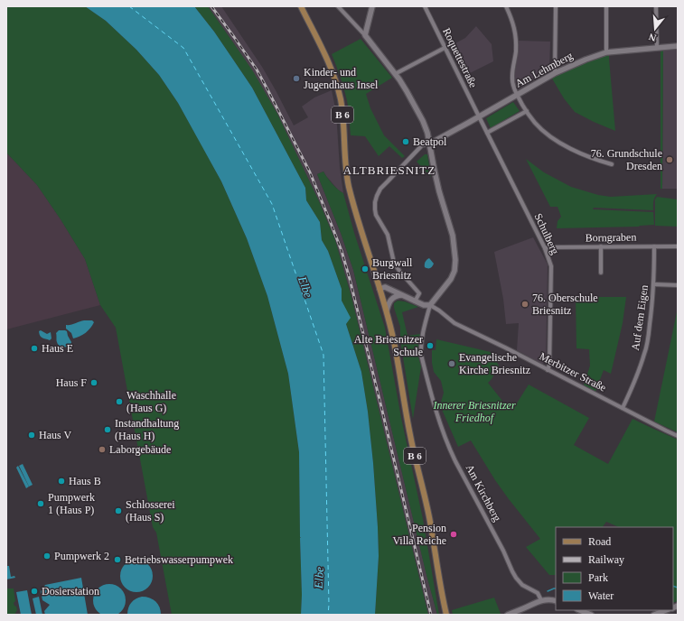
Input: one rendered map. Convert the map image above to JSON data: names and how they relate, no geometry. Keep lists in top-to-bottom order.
{
  "streets": {
    "main road": ["B 6"],
    "street": [
      "Roquettestraße",
      "Am Lehmberg",
      "Schulberg",
      "Borngraben",
      "Auf dem Eigen",
      "Merbitzer Straße",
      "Am Kirchberg"
    ]
  },
  "crossings": [
    ["Roquettestraße", "Am Lehmberg"],
    ["Roquettestraße", "Schulberg"],
    ["Am Lehmberg", "Schulberg"],
    ["B 6", "Merbitzer Straße"],
    ["Schulberg", "Borngraben"],
    ["Schulberg", "Merbitzer Straße"],
    ["Borngraben", "Auf dem Eigen"],
    ["Auf dem Eigen", "Merbitzer Straße"],
    ["Merbitzer Straße", "Am Kirchberg"]
  ],
  "districts": ["ALTBRIESNITZ"],
  "water": ["Elbe"],
  "parks": ["Innerer Briesnitzer Friedhof"],
  "places": [
    "Kinder- und Jugendhaus Insel",
    "Beatpol",
    "76. Grundschule Dresden",
    "Burgwall Briesnitz",
    "76. Oberschule Briesnitz",
    "Alte Briesnitzer Schule",
    "Haus E",
    "Evangelische Kirche Briesnitz",
    "Haus F",
    "Waschhalle (Haus G)",
    "Instandhaltung (Haus H)",
    "Haus V",
    "Laborgebäude",
    "Haus B",
    "Pumpwerk 1 (Haus P)",
    "Schlosserei (Haus S)",
    "Pension Villa Reiche",
    "Pumpwerk 2",
    "Betriebswasserpumpwek",
    "Dosierstation"
  ],
  "legend": [
    "Road",
    "Railway",
    "Park",
    "Water"
  ],
  "north": "bottom"
}
